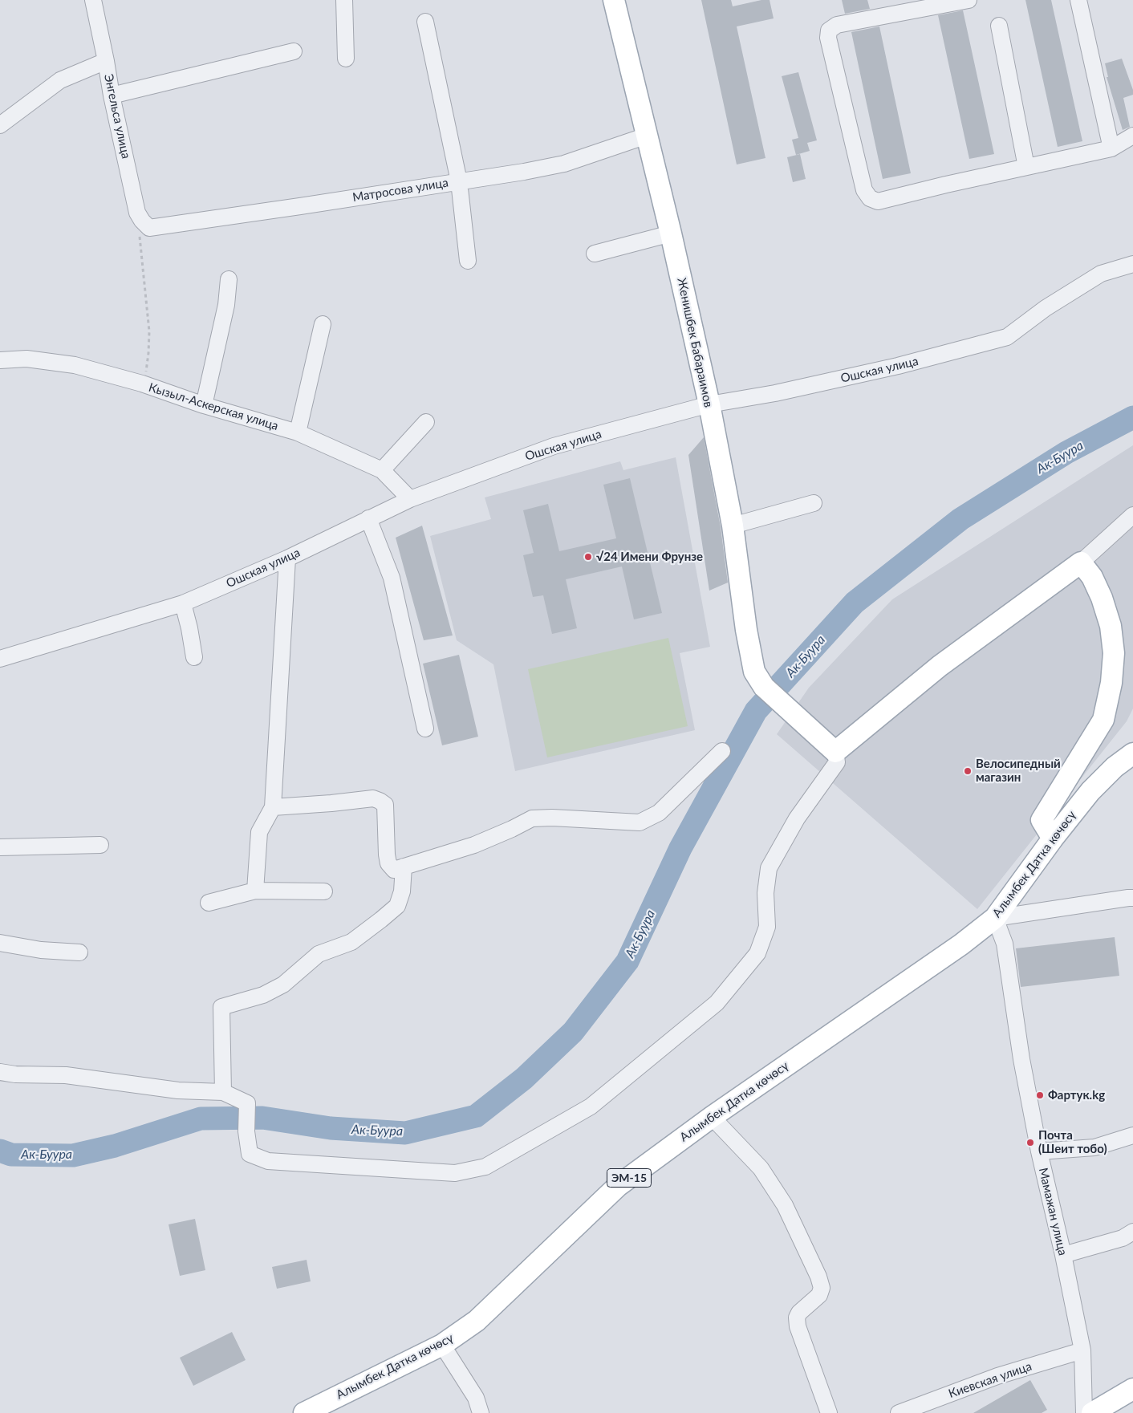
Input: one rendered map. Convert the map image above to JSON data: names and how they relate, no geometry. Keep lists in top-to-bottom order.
{
  "streets": {
    "main road": ["Женишбек Бабараимов", "Алымбек Датка көчөсү", "ЭМ-15"],
    "street": [
      "Энгельса улица",
      "Матросова улица",
      "Ошская улица",
      "Кызыл-Аскерская улица",
      "Мамажан улица",
      "Киевская улица"
    ]
  },
  "crossings": [
    ["Энгельса улица", "Матросова улица"],
    ["Матросова улица", "Женишбек Бабараимов"],
    ["Женишбек Бабараимов", "Ошская улица"],
    ["Ошская улица", "Кызыл-Аскерская улица"],
    ["Алымбек Датка көчөсү", "Мамажан улица"],
    ["Мамажан улица", "Киевская улица"]
  ],
  "water": ["Ак-Буура"],
  "places": [
    "√24 Имени Фрунзе",
    "Велосипедный магазин",
    "Фартук.kg",
    "Почта (Шеит тобо)"
  ]
}
